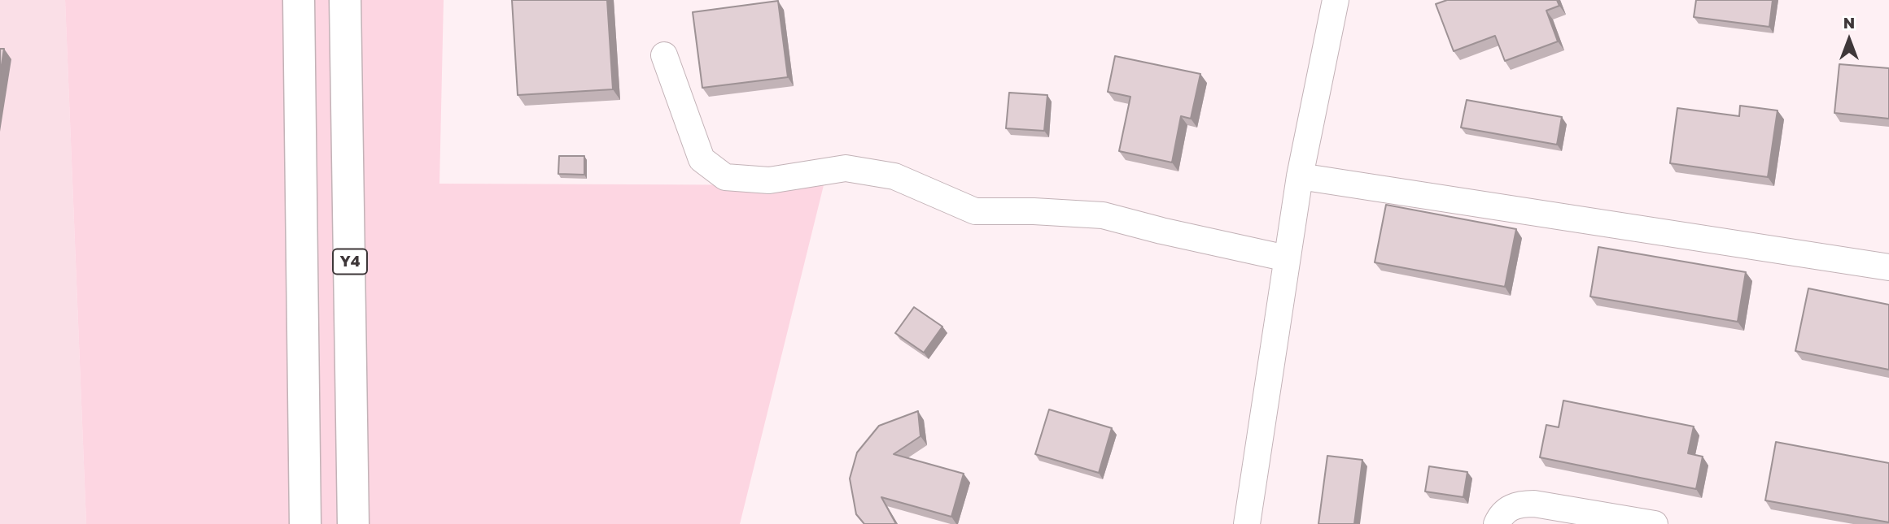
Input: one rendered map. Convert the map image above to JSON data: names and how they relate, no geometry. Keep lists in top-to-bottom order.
{
  "streets": {
    "highway": ["Y4"]
  },
  "north": "top"
}
